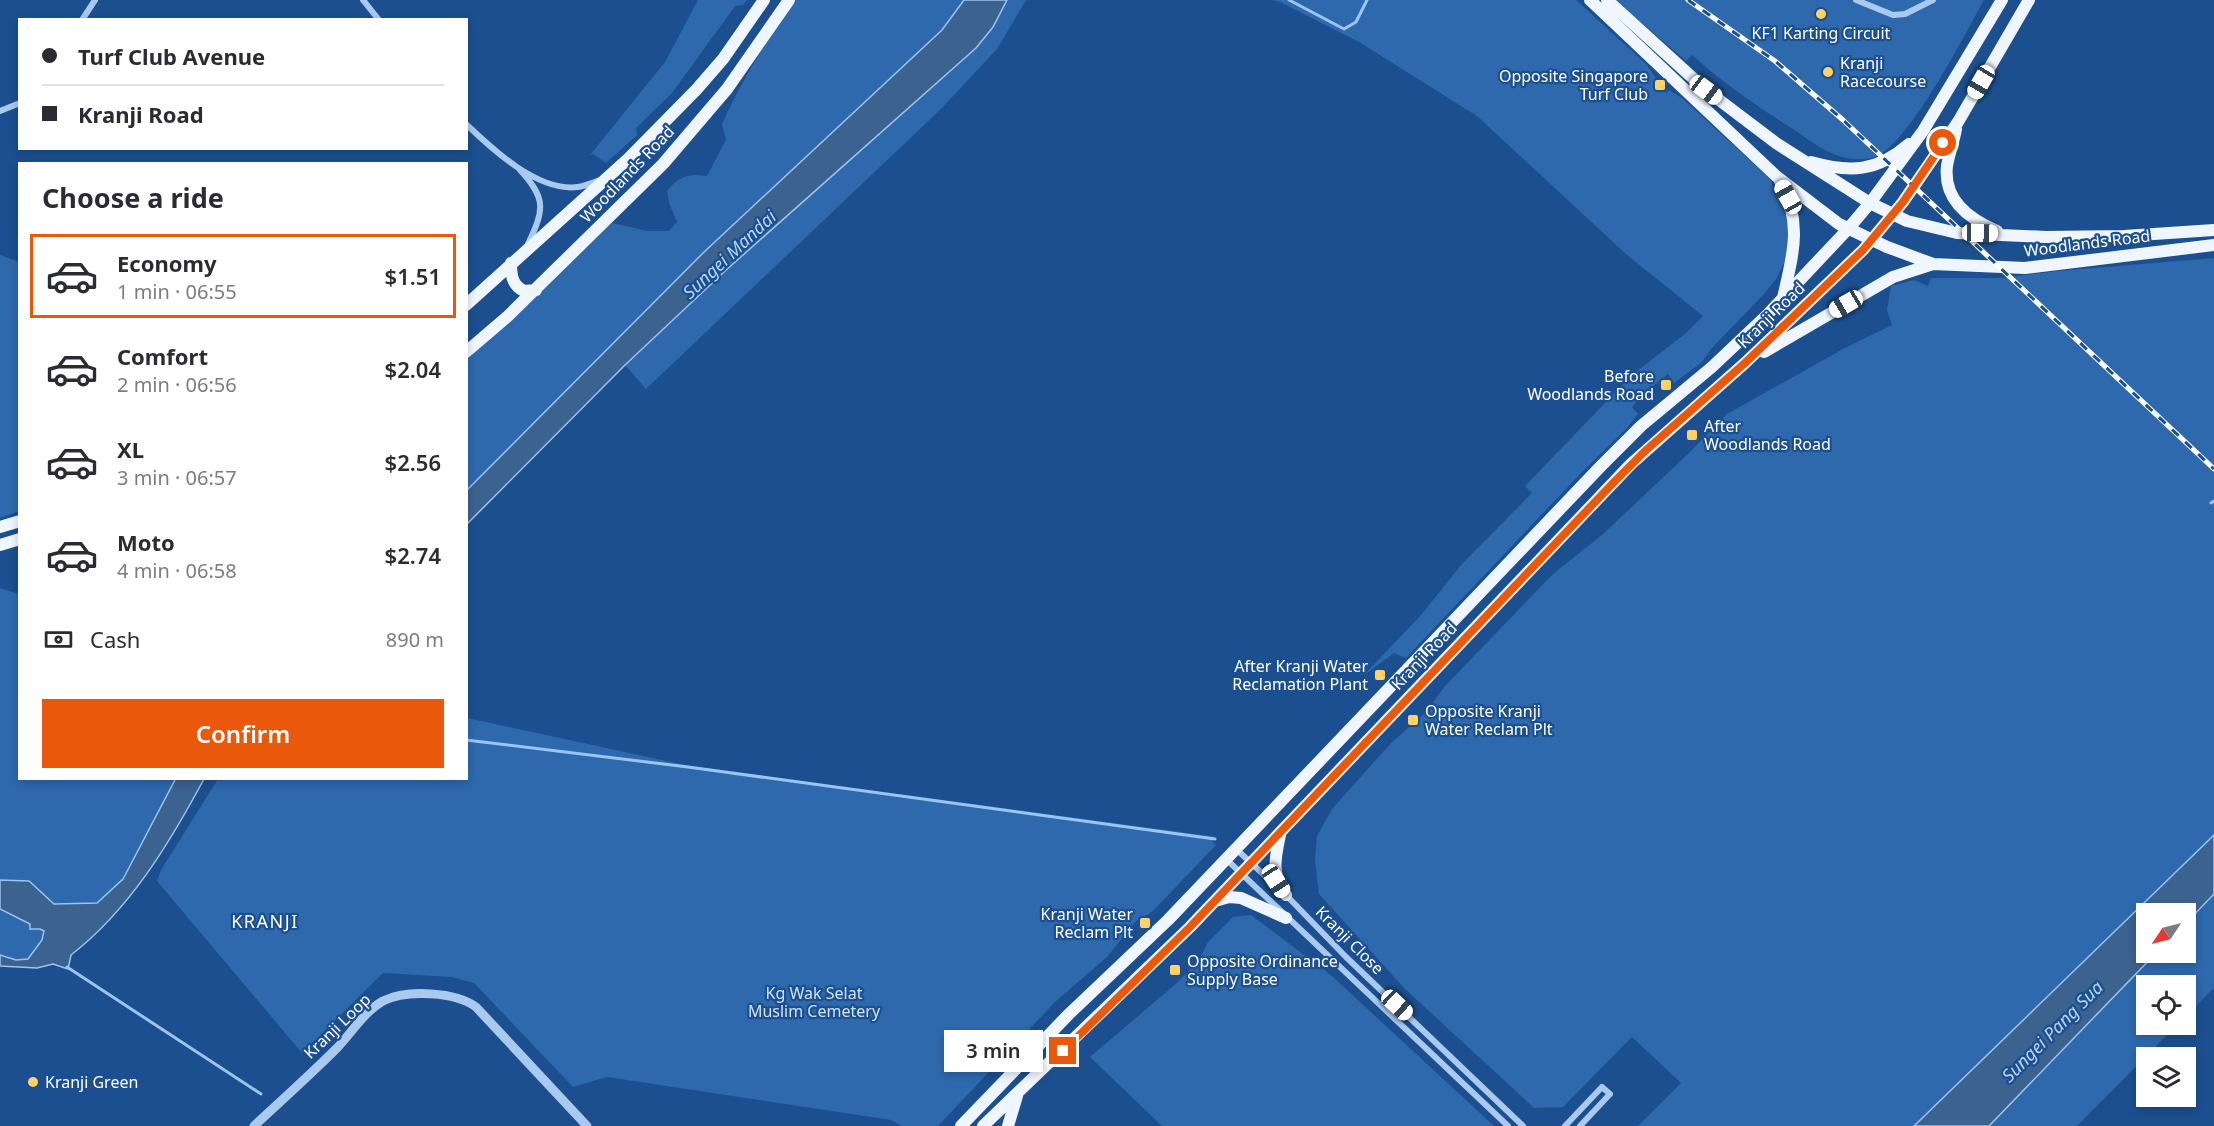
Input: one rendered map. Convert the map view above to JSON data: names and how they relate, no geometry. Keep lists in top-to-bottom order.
{
  "streets": {
    "main road": ["Woodlands Road", "Kranji Road"],
    "street": ["Kranji Close", "Kranji Loop"]
  },
  "crossings": [
    ["Woodlands Road", "Kranji Road"],
    ["Kranji Road", "Kranji Close"]
  ],
  "districts": ["KRANJI"],
  "water": ["Sungei Mandai", "Sungei Pang Sua"],
  "parks": ["Kg Wak Selat Muslim Cemetery"],
  "places": {
    "other": ["KF1 Karting Circuit", "Kranji Racecourse", "Kranji Green"],
    "transit": [
      "Opposite Singapore Turf Club",
      "Before Woodlands Road",
      "After Woodlands Road",
      "After Kranji Water Reclamation Plant",
      "Opposite Kranji Water Reclam Plt",
      "Kranji Water Reclam Plt",
      "Opposite Ordinance Supply Base"
    ]
  },
  "north": "bottom left",
  "page": {
    "banner": ["Turf Club Avenue", "Kranji Road"],
    "heading": "Choose a ride",
    "list": [
      {
        "name": "Economy",
        "note": "1 min · 06:55",
        "value": "$1.51"
      },
      {
        "name": "Comfort",
        "note": "2 min · 06:56",
        "value": "$2.04"
      },
      {
        "name": "XL",
        "note": "3 min · 06:57",
        "value": "$2.56"
      },
      {
        "name": "Moto",
        "note": "4 min · 06:58",
        "value": "$2.74"
      }
    ],
    "pay": ["Cash", "890 m"],
    "buttons": "Confirm",
    "bubble": "3 min"
  }
}
